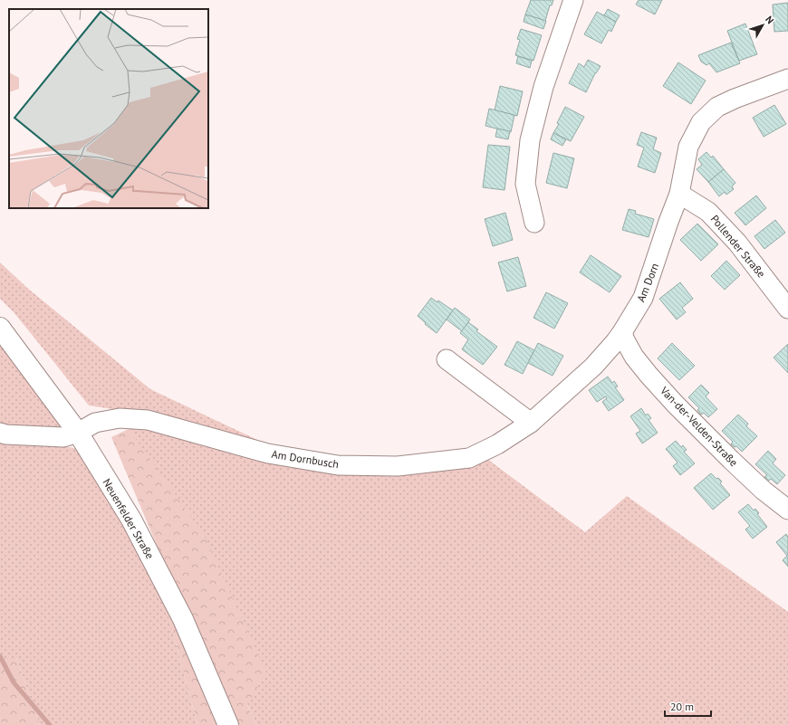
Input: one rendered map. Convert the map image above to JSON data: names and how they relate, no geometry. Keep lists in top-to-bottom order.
{
  "streets": {
    "main road": ["Neuenfelder Straße"],
    "street": [
      "Pollender Straße",
      "Am Dorn",
      "Van-der-Velden-Straße",
      "Am Dornbusch"
    ]
  },
  "crossings": [
    ["Pollender Straße", "Am Dorn"],
    ["Am Dorn", "Van-der-Velden-Straße"],
    ["Am Dorn", "Am Dornbusch"],
    ["Am Dornbusch", "Neuenfelder Straße"]
  ],
  "scale_bar": "20 m",
  "north": "top right"
}
